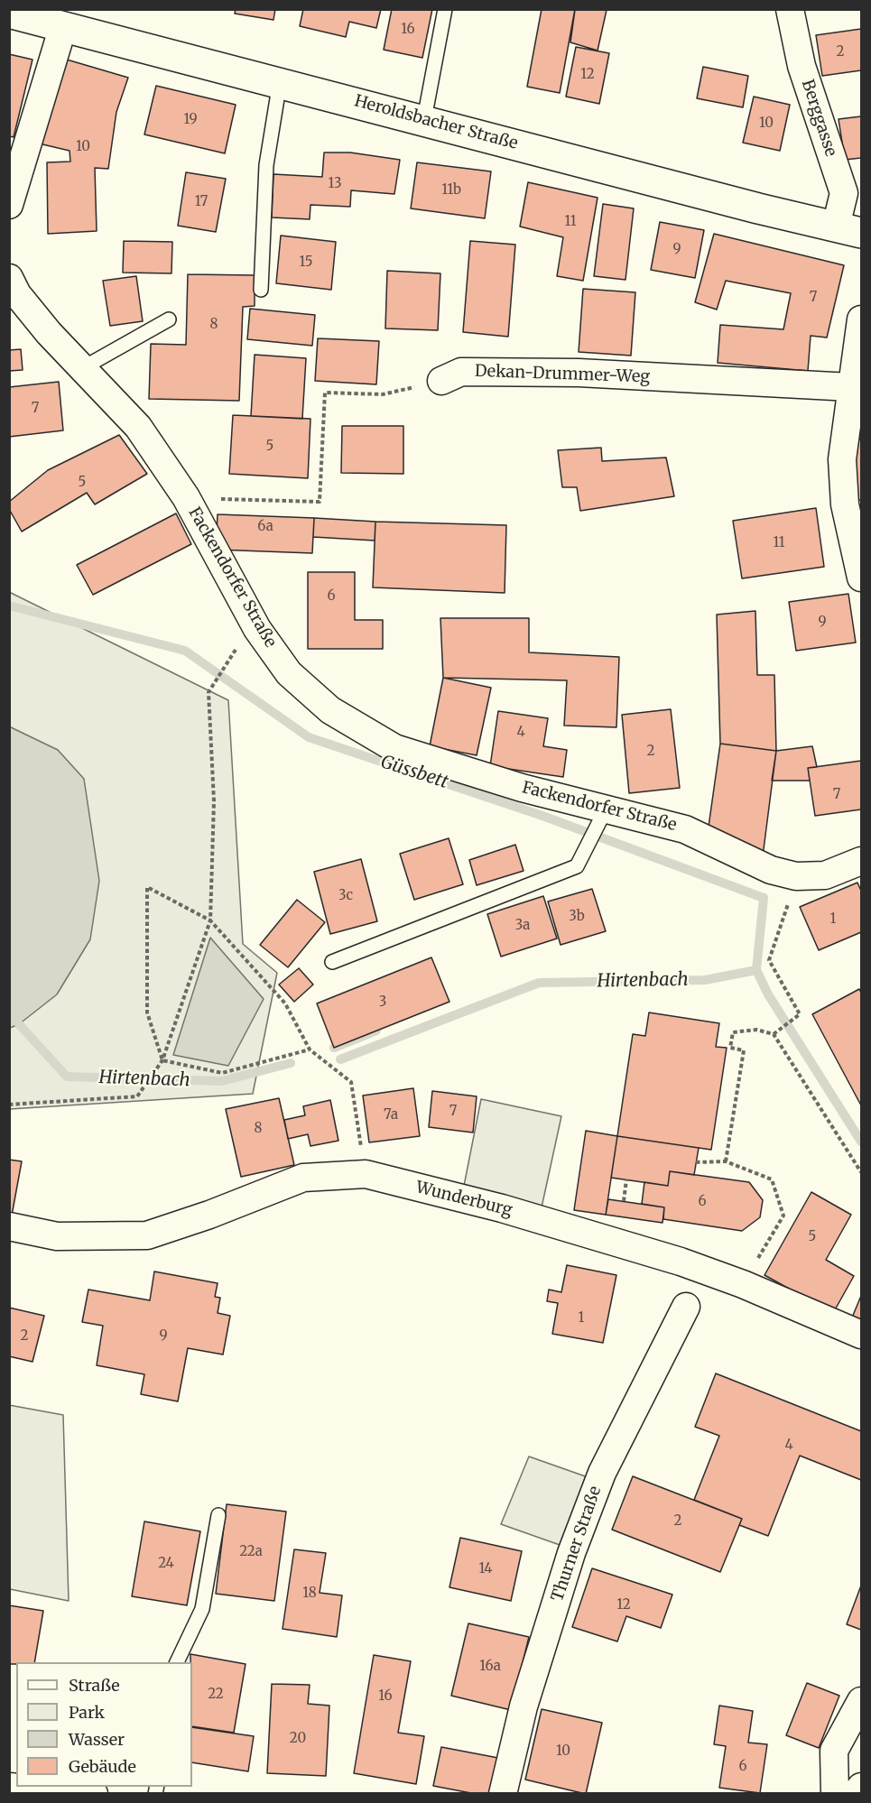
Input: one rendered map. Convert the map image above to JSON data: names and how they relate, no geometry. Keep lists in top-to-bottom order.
{
  "streets": {
    "street": [
      "Berggasse",
      "Heroldsbacher Straße",
      "Dekan-Drummer-Weg",
      "Fackendorfer Straße",
      "Wunderburg",
      "Thurner Straße"
    ]
  },
  "crossings": [
    ["Berggasse", "Heroldsbacher Straße"]
  ],
  "water": ["Güssbett", "Hirtenbach"],
  "house_numbers": [
    "16",
    "2",
    "12",
    "19",
    "10",
    "10",
    "13",
    "11b",
    "17",
    "11",
    "9",
    "15",
    "7",
    "8",
    "7",
    "5",
    "5",
    "6a",
    "11",
    "6",
    "9",
    "4",
    "2",
    "7",
    "3c",
    "3b",
    "1",
    "3a",
    "3",
    "7",
    "7a",
    "8",
    "6",
    "5",
    "1",
    "2",
    "9",
    "4",
    "2",
    "22a",
    "24",
    "14",
    "18",
    "12",
    "16a",
    "22",
    "16",
    "20",
    "10",
    "6"
  ],
  "legend": [
    "Straße",
    "Park",
    "Wasser",
    "Gebäude"
  ]
}
